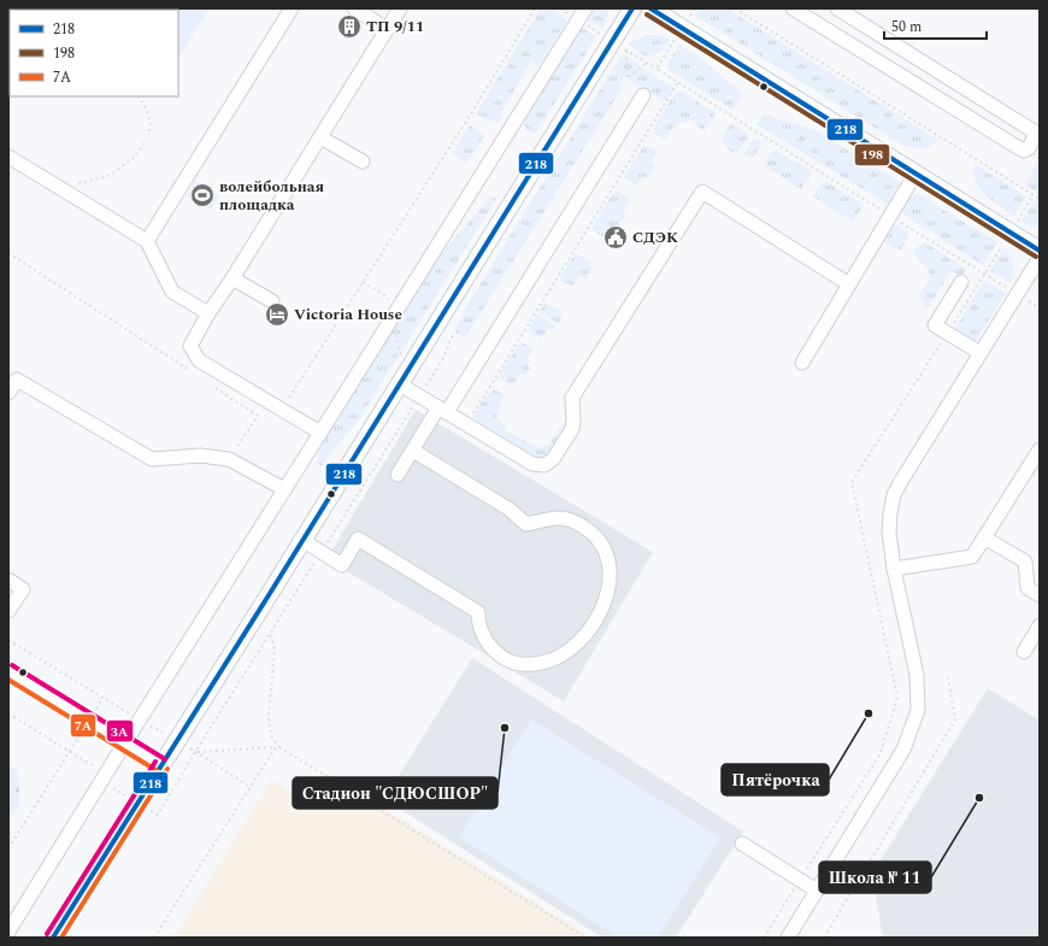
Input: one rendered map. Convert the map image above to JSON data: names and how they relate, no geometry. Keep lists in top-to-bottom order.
{
  "places": {
    "building": ["ТП 9/11"],
    "sports": ["волейбольная площадка"],
    "public building": ["СДЭК"],
    "hotel": ["Victoria House"],
    "other": ["Пятёрочка", "Стадион \"СДЮСШОР\"", "Школа № 11"]
  },
  "lines": [
    "transit line 218",
    "transit line 198",
    "transit line 3А",
    "transit line 7А"
  ],
  "legend": ["218", "198", "7А"],
  "scale_bar": "50 m"
}
